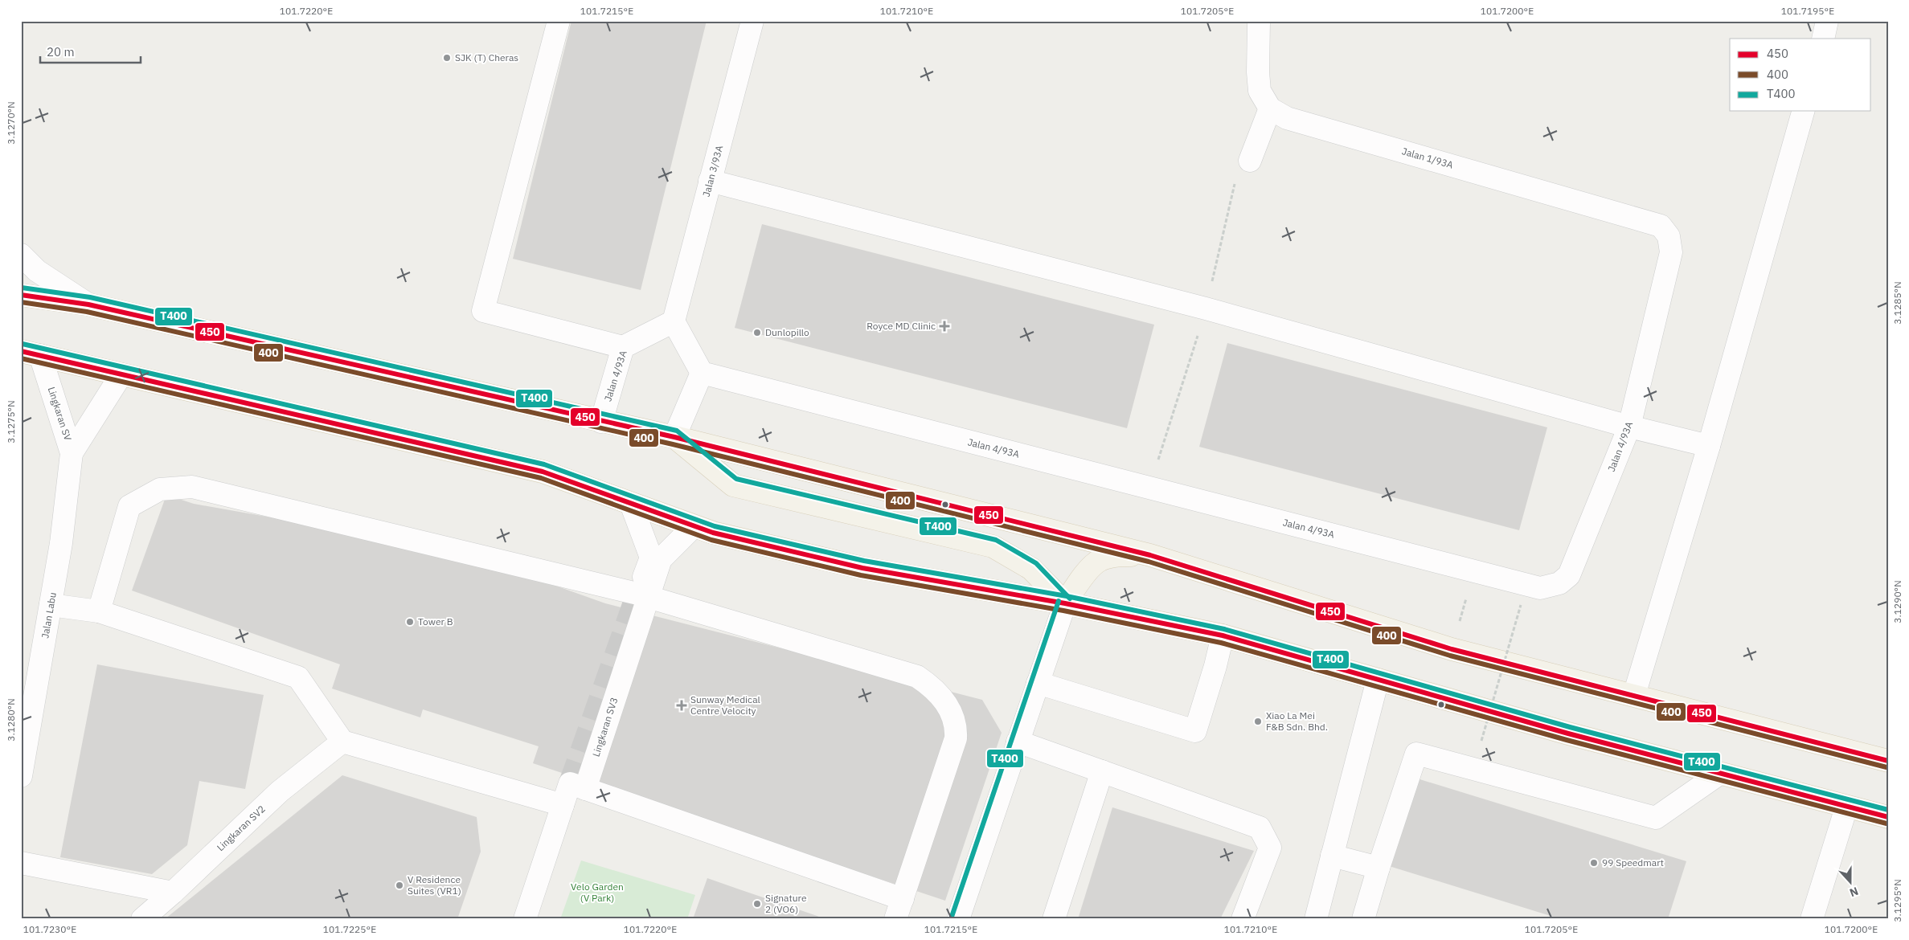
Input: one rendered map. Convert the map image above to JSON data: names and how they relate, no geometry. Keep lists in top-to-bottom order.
{
  "streets": {
    "street": [
      "Jalan 1/93A",
      "Jalan 3/93A",
      "Jalan 4/93A",
      "Lingkaran SV",
      "Jalan Labu",
      "Lingkaran SV3",
      "Lingkaran SV2"
    ]
  },
  "crossings": [
    ["Jalan 1/93A", "Jalan 4/93A"],
    ["Jalan 3/93A", "Jalan 4/93A"],
    ["Lingkaran SV", "Jalan Labu"]
  ],
  "parks": ["Velo Garden (V Park)"],
  "places": {
    "other": [
      "SJK (T) Cheras",
      "Dunlopillo",
      "Tower B",
      "Xiao La Mei F&B Sdn. Bhd.",
      "99 Speedmart",
      "V Residence Suites (VR1)",
      "Signature 2 (VO6)"
    ],
    "health": ["Royce MD Clinic", "Sunway Medical Centre Velocity"]
  },
  "lines": ["transit line T400", "transit line 450", "transit line 400"],
  "legend": ["450", "400", "T400"],
  "scale_bar": "20 m",
  "north": "bottom",
  "coordinates": [
    "101.7220°E",
    "101.7215°E",
    "101.7210°E",
    "101.7205°E",
    "101.7200°E",
    "101.7195°E",
    "3.1270°N",
    "3.1285°N",
    "3.1275°N",
    "3.1290°N",
    "3.1280°N",
    "3.1295°N",
    "101.7230°E",
    "101.7225°E"
  ]
}
